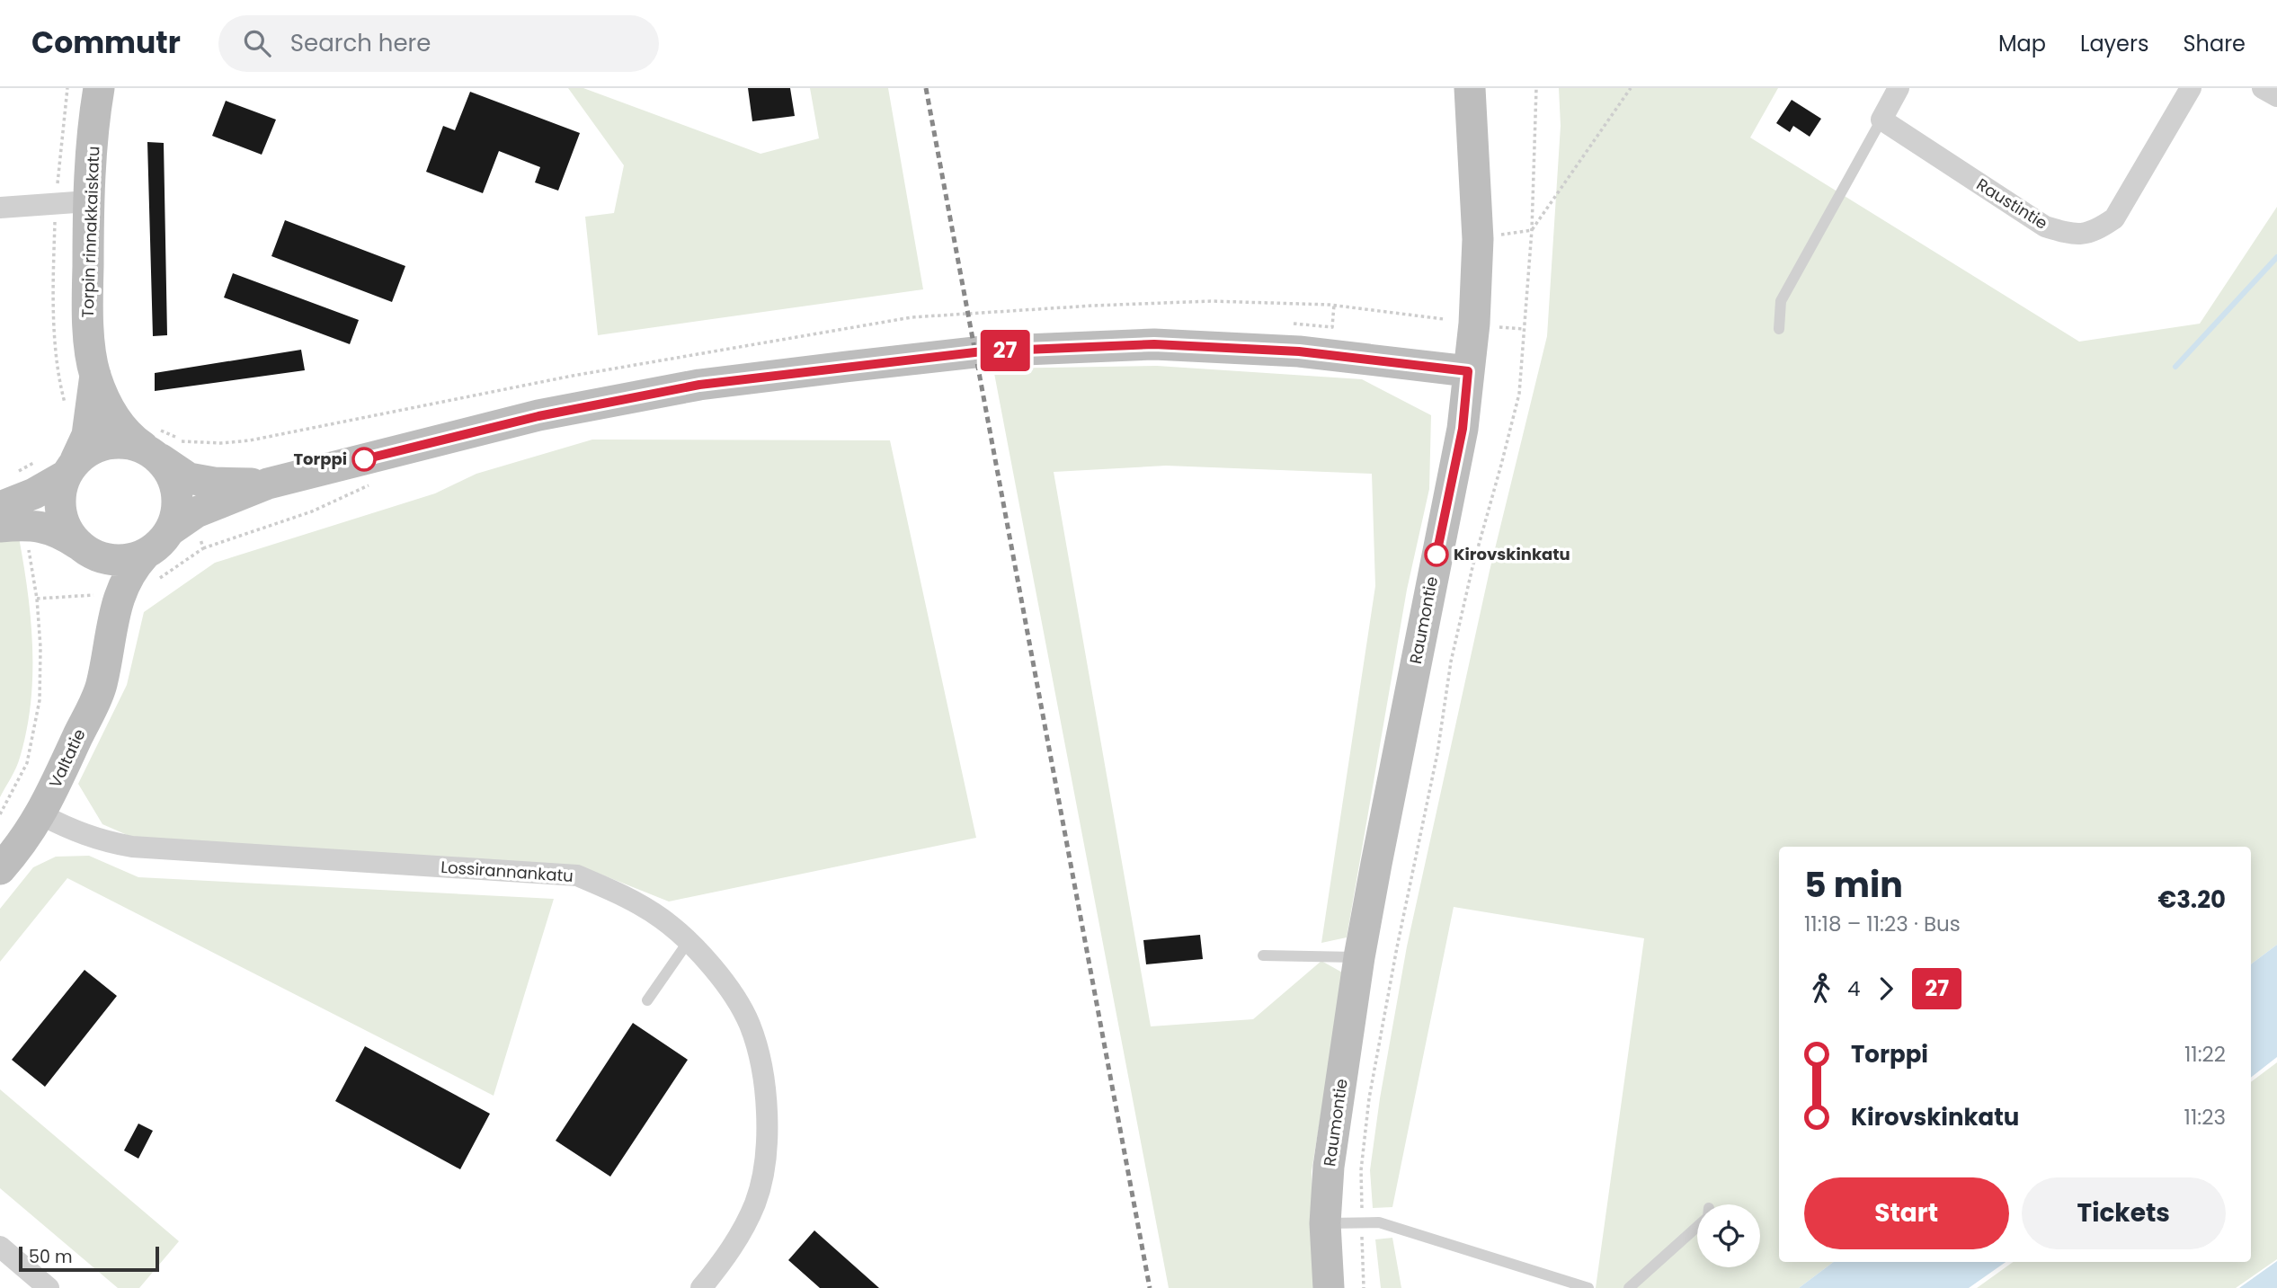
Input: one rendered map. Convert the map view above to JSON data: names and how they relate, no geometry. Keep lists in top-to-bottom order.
{
  "streets": {
    "street": [
      "Raustintie",
      "Torpin rinnakkaiskatu",
      "Raumontie",
      "Valtatie",
      "Lossirannankatu"
    ]
  },
  "crossings": [
    ["Torpin rinnakkaiskatu", "Valtatie"],
    ["Valtatie", "Lossirannankatu"]
  ],
  "places": ["Torppi", "Kirovskinkatu"],
  "lines": ["bus line 27"],
  "scale_bar": "50 m",
  "page": {
    "header": "Commutr",
    "search": "Search here",
    "nav": ["Map", "Layers", "Share"],
    "on_map": "27",
    "heading": ["5 min", "11:18 – 11:23 · Bus", "€3.20"],
    "legs": ["4", "27"],
    "list": [
      {
        "name": "Torppi",
        "value": "11:22"
      },
      {
        "name": "Kirovskinkatu",
        "value": "11:23"
      }
    ],
    "buttons": ["Start", "Tickets"],
    "scale": "50 m"
  }
}
